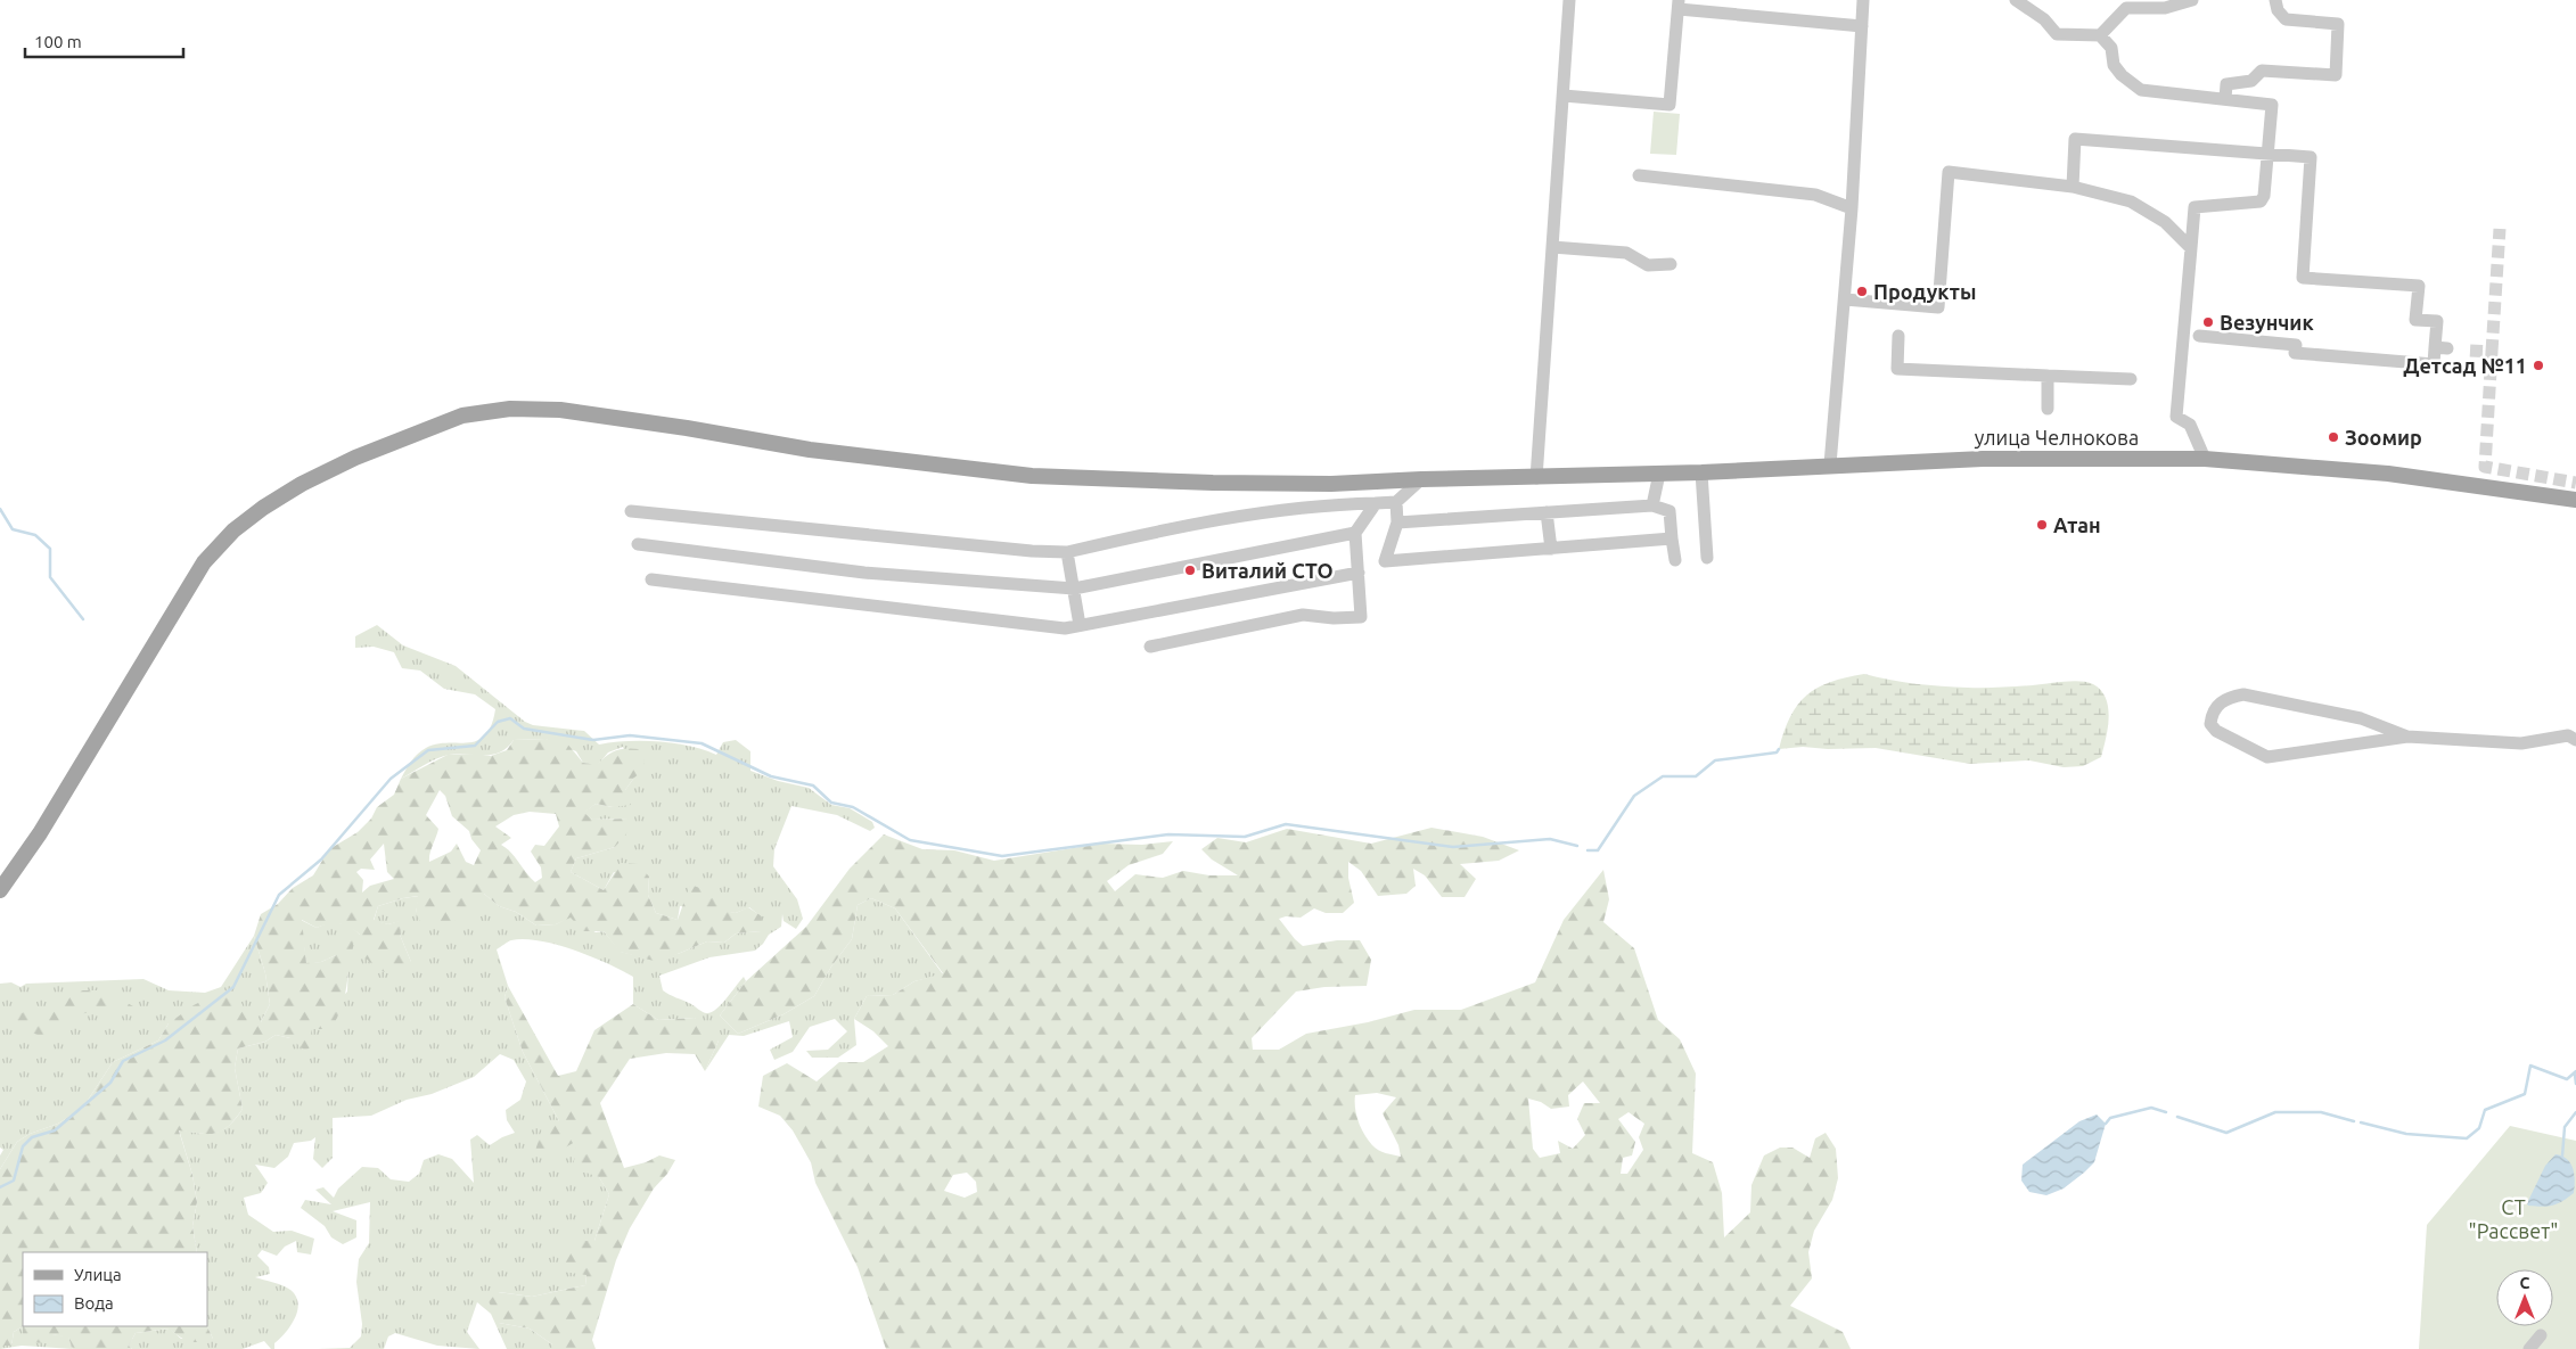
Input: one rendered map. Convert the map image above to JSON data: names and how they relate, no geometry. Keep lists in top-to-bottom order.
{
  "streets": {
    "main road": ["улица Челнокова"]
  },
  "parks": ["СТ \"Рассвет\""],
  "places": [
    "Продукты",
    "Везунчик",
    "Детсад №11",
    "Зоомир",
    "Атан",
    "Виталий СТО"
  ],
  "legend": ["Улица", "Вода"],
  "scale_bar": "100 m",
  "north": "top"
}
